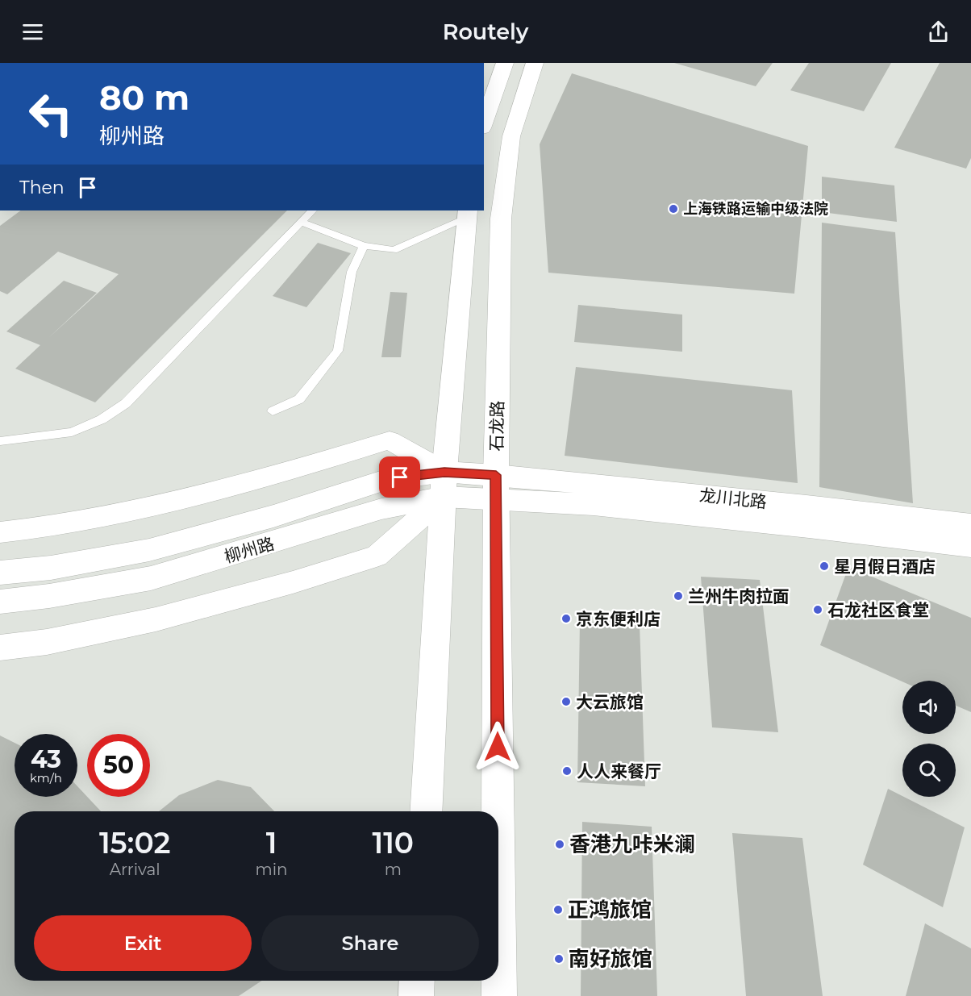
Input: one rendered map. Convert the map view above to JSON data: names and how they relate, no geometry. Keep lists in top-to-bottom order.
{
  "streets": {
    "main road": ["石龙路", "龙川北路", "柳州路"]
  },
  "crossings": [
    ["石龙路", "龙川北路"],
    ["石龙路", "柳州路"],
    ["龙川北路", "柳州路"]
  ],
  "places": [
    "上海铁路运输中级法院",
    "星月假日酒店",
    "兰州牛肉拉面",
    "石龙社区食堂",
    "京东便利店",
    "大云旅馆",
    "人人来餐厅",
    "香港九咔米澜",
    "正鸿旅馆",
    "南好旅馆"
  ],
  "page": {
    "header": "Routely",
    "turn": ["80 m", "柳州路"],
    "then": "Then",
    "speed": "43 km/h",
    "limit": "50",
    "eta": [
      "15:02",
      "Arrival",
      "1",
      "min",
      "110",
      "m"
    ],
    "buttons": ["Exit", "Share"]
  }
}
